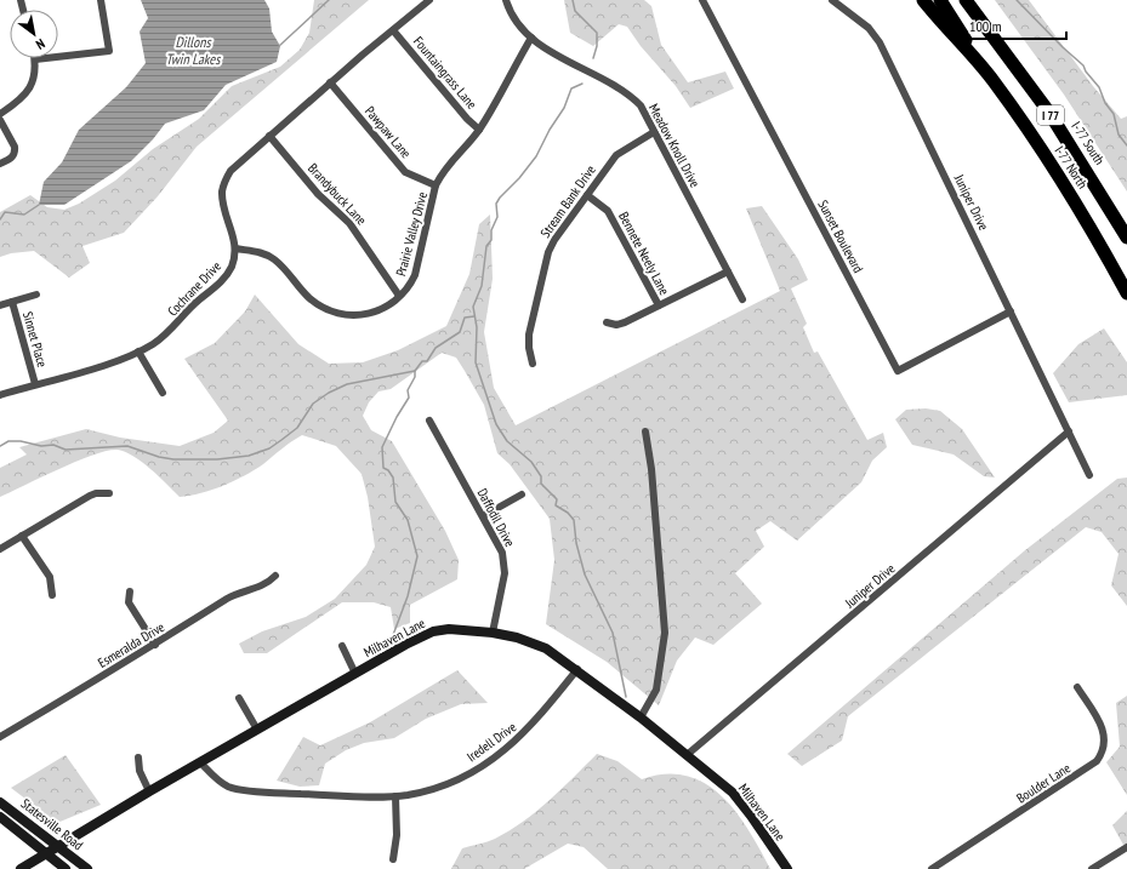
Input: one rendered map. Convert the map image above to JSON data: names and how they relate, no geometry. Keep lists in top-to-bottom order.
{
  "streets": {
    "highway": ["I 77", "I-77 South", "I-77 North"],
    "street": [
      "Fountaingrass Lane",
      "Pawpaw Lane",
      "Meadow Knoll Drive",
      "Brandybuck Lane",
      "Stream Bank Drive",
      "Juniper Drive",
      "Prairie Valley Drive",
      "Sunset Boulevard",
      "Bennete Neely Lane",
      "Cochrane Drive",
      "Sinnet Place",
      "Daffodil Drive",
      "Milhaven Lane",
      "Esmeralda Drive",
      "Iredell Drive",
      "Boulder Lane",
      "Statesville Road"
    ]
  },
  "crossings": [
    ["Fountaingrass Lane", "Prairie Valley Drive"],
    ["I 77", "I-77 North"],
    ["Pawpaw Lane", "Prairie Valley Drive"],
    ["Meadow Knoll Drive", "Stream Bank Drive"],
    ["Meadow Knoll Drive", "Prairie Valley Drive"],
    ["Brandybuck Lane", "Prairie Valley Drive"],
    ["Stream Bank Drive", "Bennete Neely Lane"],
    ["Juniper Drive", "Sunset Boulevard"],
    ["Juniper Drive", "Milhaven Lane"],
    ["Prairie Valley Drive", "Cochrane Drive"],
    ["Cochrane Drive", "Sinnet Place"],
    ["Daffodil Drive", "Milhaven Lane"],
    ["Milhaven Lane", "Iredell Drive"],
    ["Milhaven Lane", "Statesville Road"]
  ],
  "water": ["Dillons Twin Lakes"],
  "scale_bar": "100 m",
  "north": "bottom right"
}
